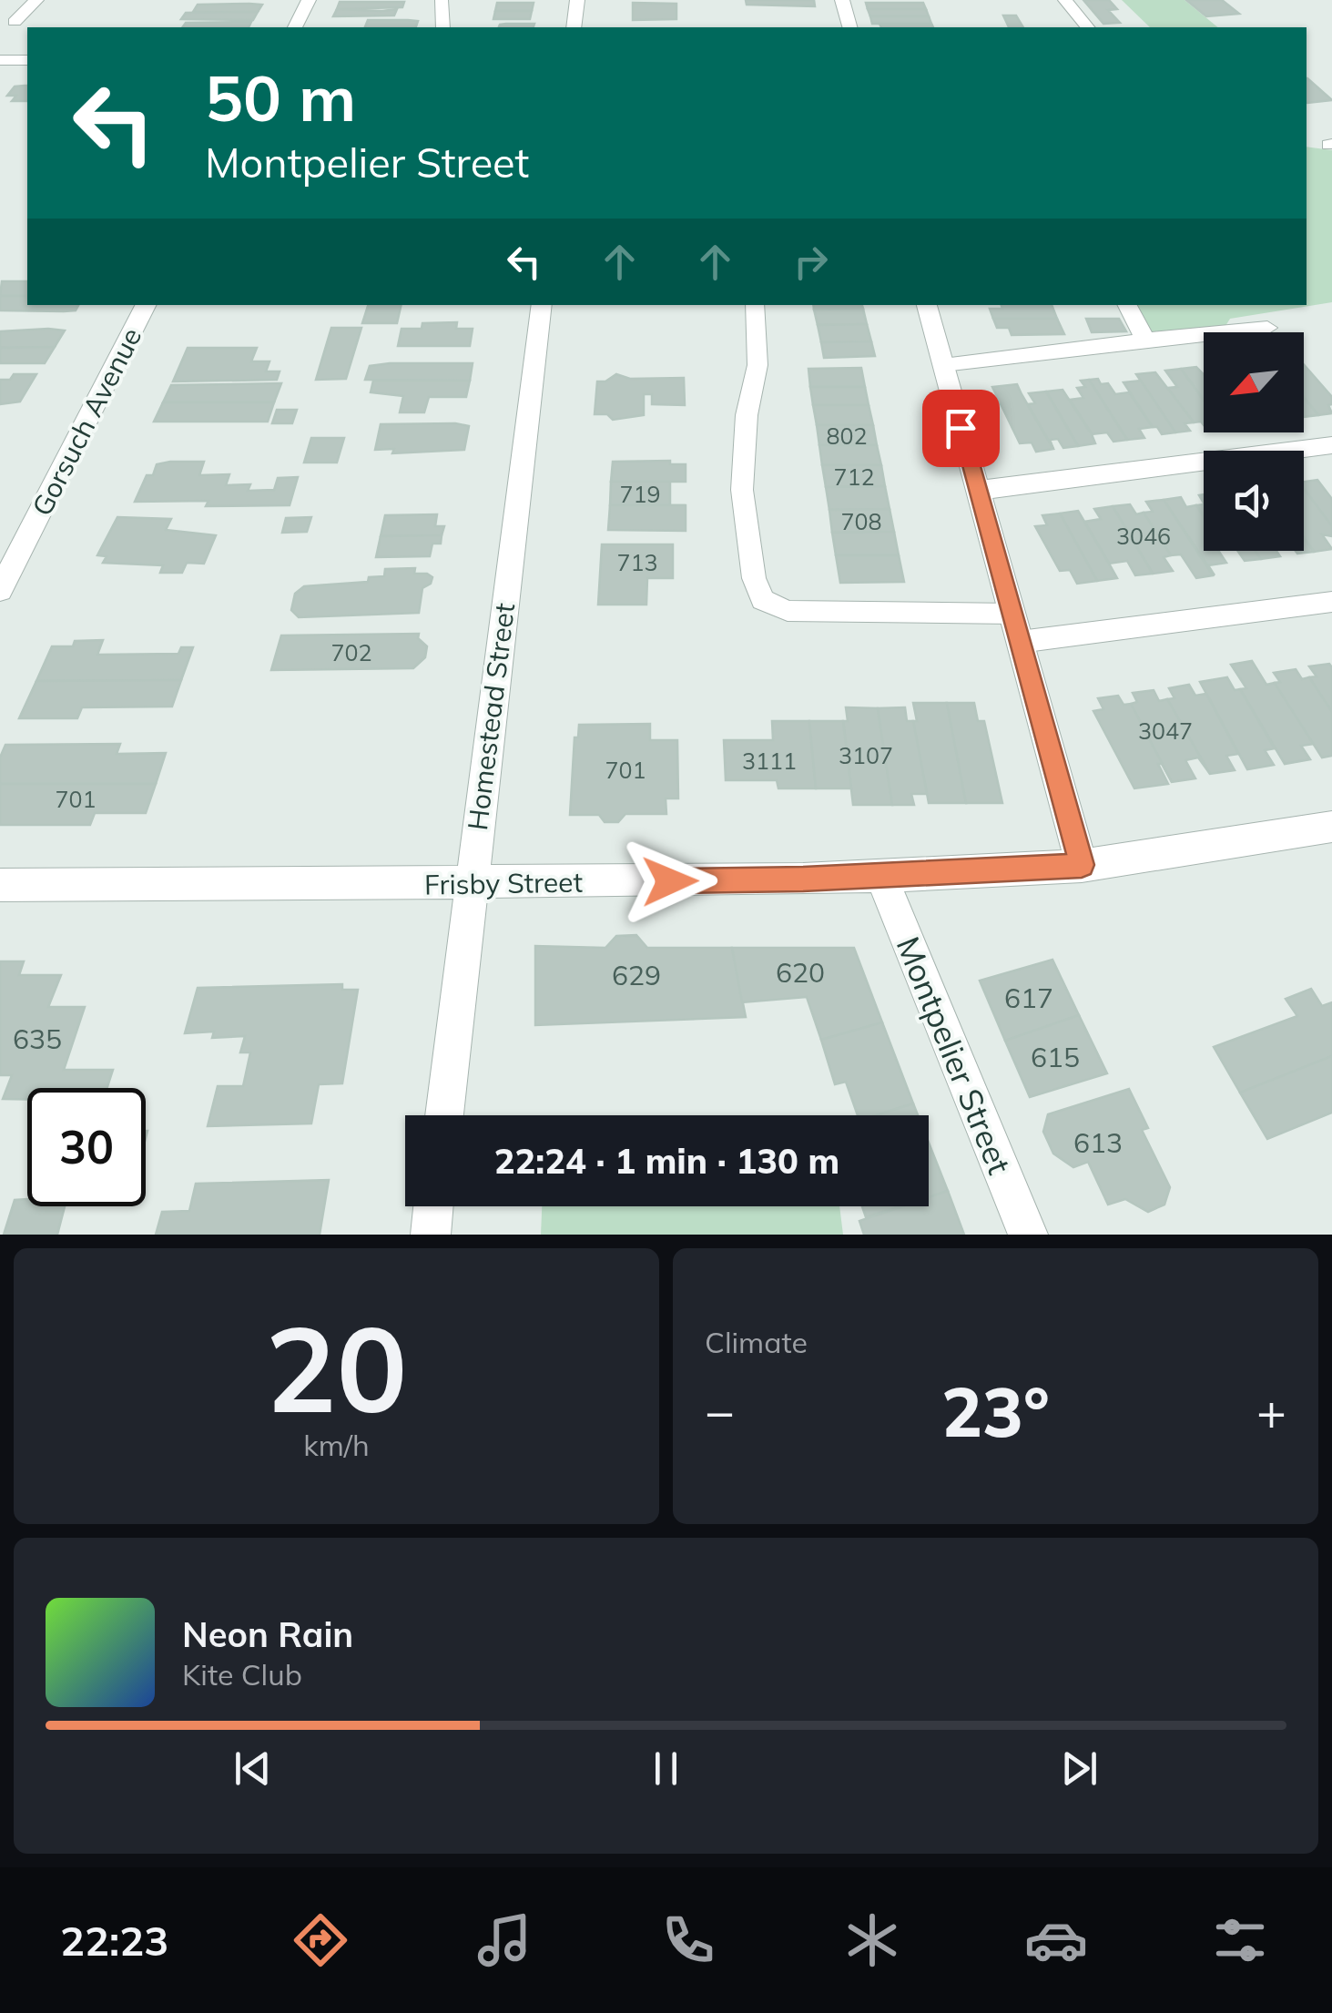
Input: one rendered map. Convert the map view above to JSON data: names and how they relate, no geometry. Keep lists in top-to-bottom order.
{
  "streets": {
    "street": [
      "Gorsuch Avenue",
      "Homestead Street",
      "Frisby Street",
      "Montpelier Street"
    ]
  },
  "crossings": [
    ["Homestead Street", "Frisby Street"],
    ["Frisby Street", "Montpelier Street"]
  ],
  "house_numbers": [
    "802",
    "712",
    "719",
    "708",
    "3046",
    "713",
    "702",
    "3047",
    "3107",
    "3111",
    "701",
    "701",
    "620",
    "629",
    "617",
    "635",
    "615",
    "613"
  ],
  "north": "bottom left",
  "page": {
    "turn": ["50 m", "Montpelier Street"],
    "limit": "30",
    "trip": "22:24 · 1 min · 130 m",
    "tile": [
      ["20", "km/h"],
      "Climate"
    ],
    "heat": ["−", "23°", "+"],
    "song": ["Neon Rain", "Kite Club"],
    "tabs": "22:23"
  }
}
